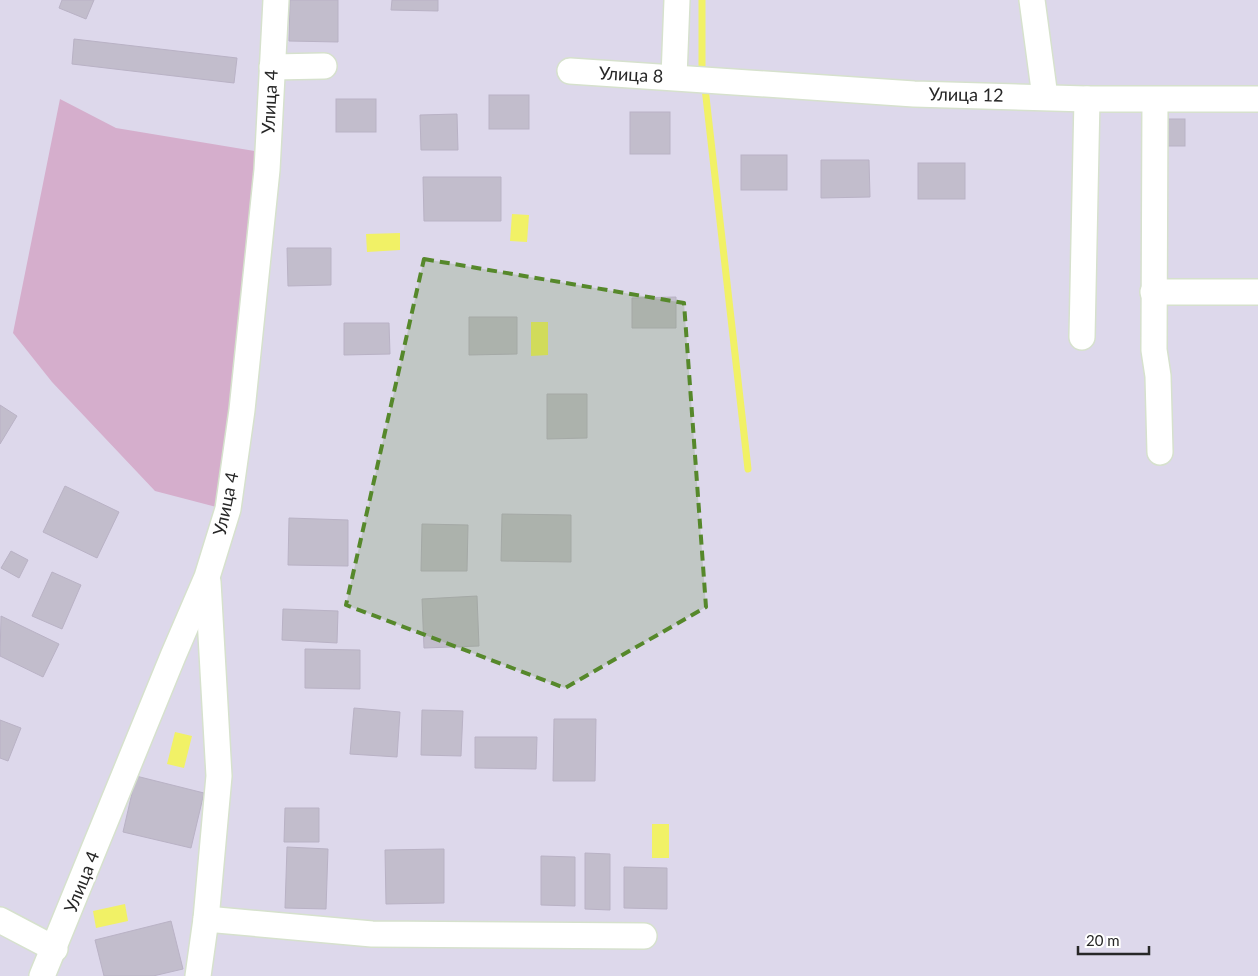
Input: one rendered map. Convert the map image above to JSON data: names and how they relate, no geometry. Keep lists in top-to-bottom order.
{
  "streets": {
    "street": ["Улица 8", "Улица 12", "Улица 4"]
  },
  "crossings": [
    ["Улица 8", "Улица 12"]
  ],
  "scale_bar": "20 m"
}
